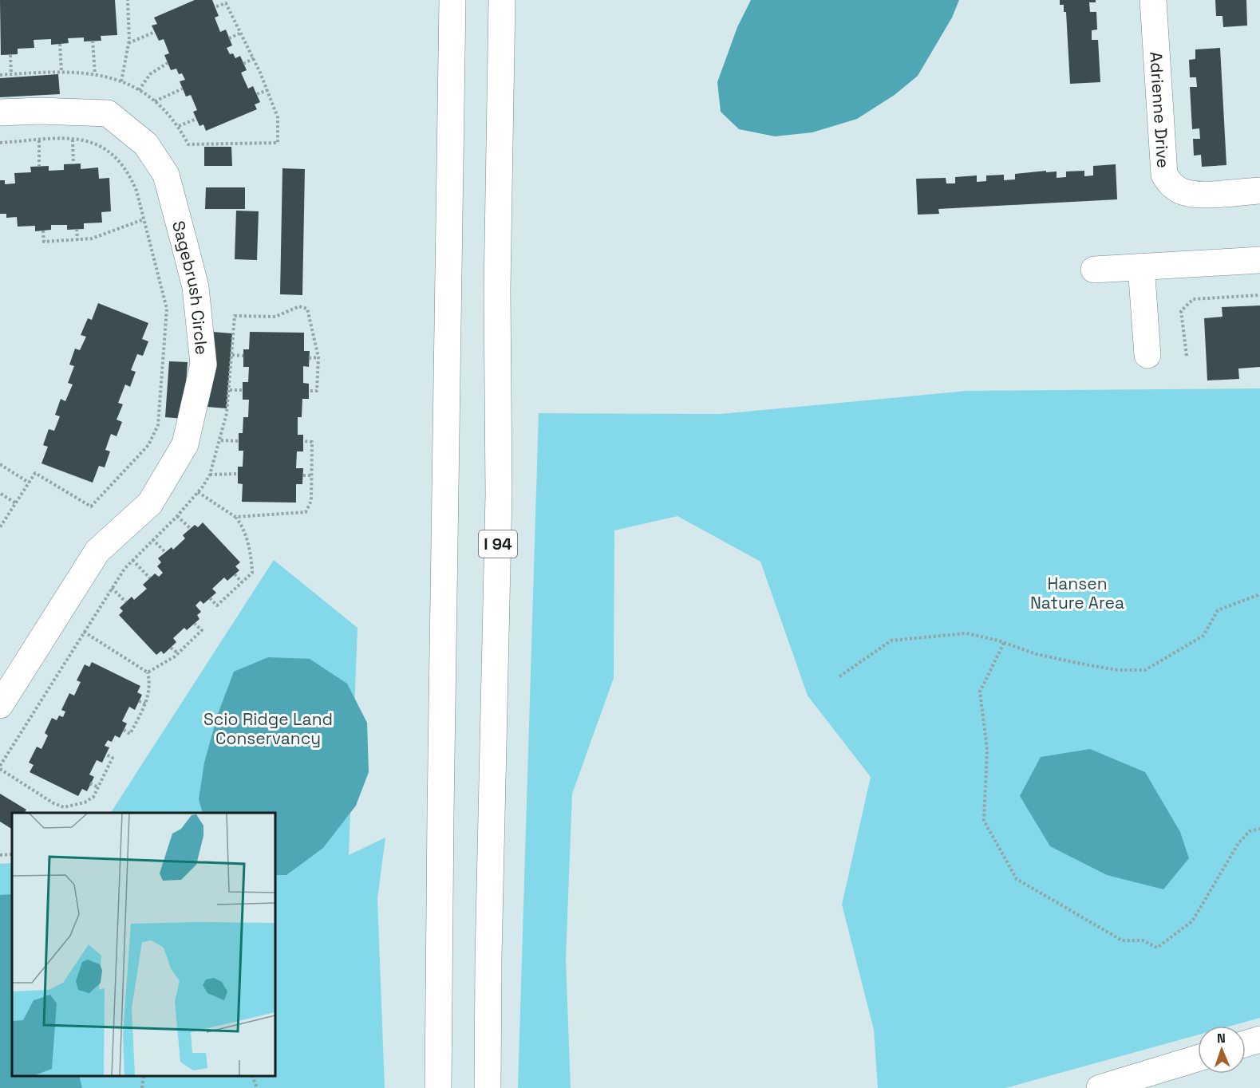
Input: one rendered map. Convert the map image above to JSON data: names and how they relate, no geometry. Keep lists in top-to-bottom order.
{
  "streets": {
    "main road": ["Adrienne Drive", "Sagebrush Circle", "I 94"]
  },
  "parks": ["Hansen Nature Area", "Scio Ridge Land Conservancy"],
  "north": "top"
}
